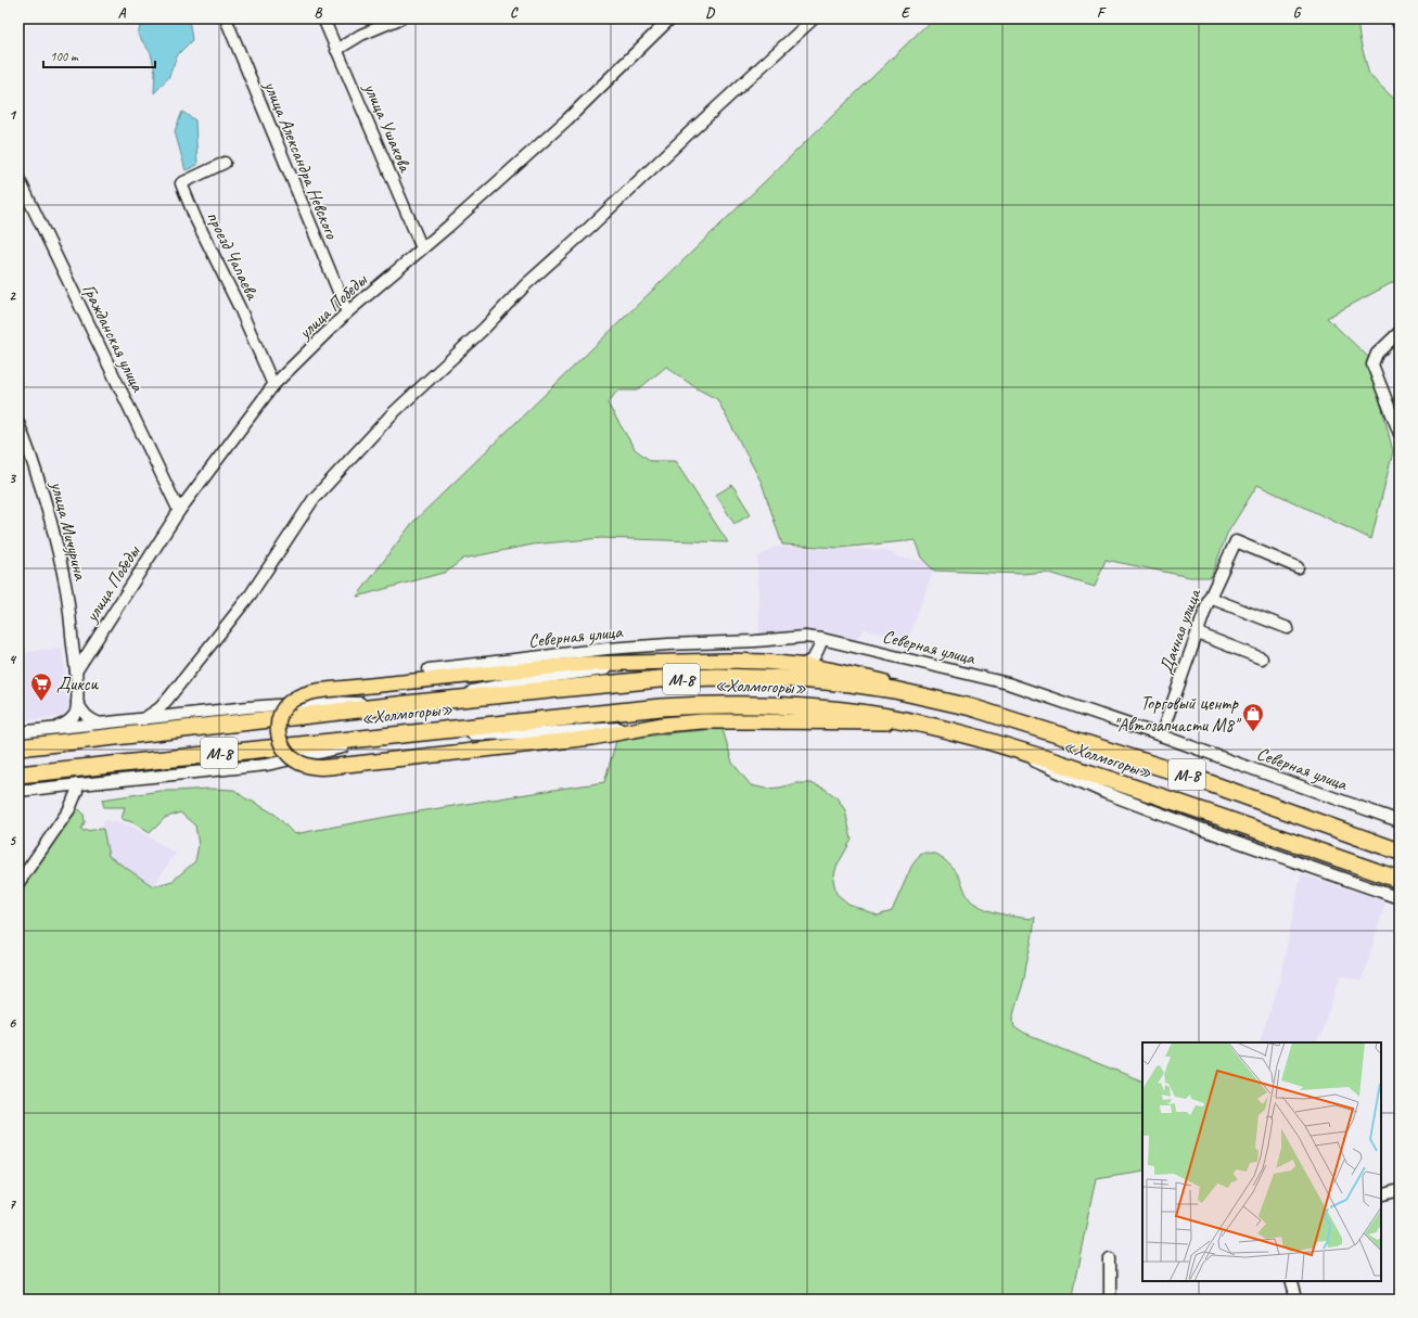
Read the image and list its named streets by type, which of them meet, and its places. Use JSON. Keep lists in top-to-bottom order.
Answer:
{
  "streets": {
    "highway": ["М-8", "«Холмогоры»"],
    "street": [
      "улица Ушакова",
      "улица Александра Невского",
      "проезд Чапаева",
      "улица Победы",
      "Гражданская улица",
      "улица Мичурина",
      "Дачная улица",
      "Северная улица"
    ]
  },
  "crossings": [
    ["улица Ушакова", "улица Победы"],
    ["улица Александра Невского", "улица Победы"],
    ["проезд Чапаева", "улица Победы"],
    ["улица Победы", "Гражданская улица"],
    ["улица Победы", "улица Мичурина"],
    ["Дачная улица", "Северная улица"]
  ],
  "places": {
    "supermarket": ["Дикси"],
    "shop": ["Торговый центр \"Автозапчасти М8\""]
  },
  "scale_bar": "100 m",
  "grid": {
    "columns": [
      "A",
      "B",
      "C",
      "D",
      "E",
      "F",
      "G"
    ],
    "rows": [
      "1",
      "2",
      "3",
      "4",
      "5",
      "6",
      "7"
    ]
  }
}
